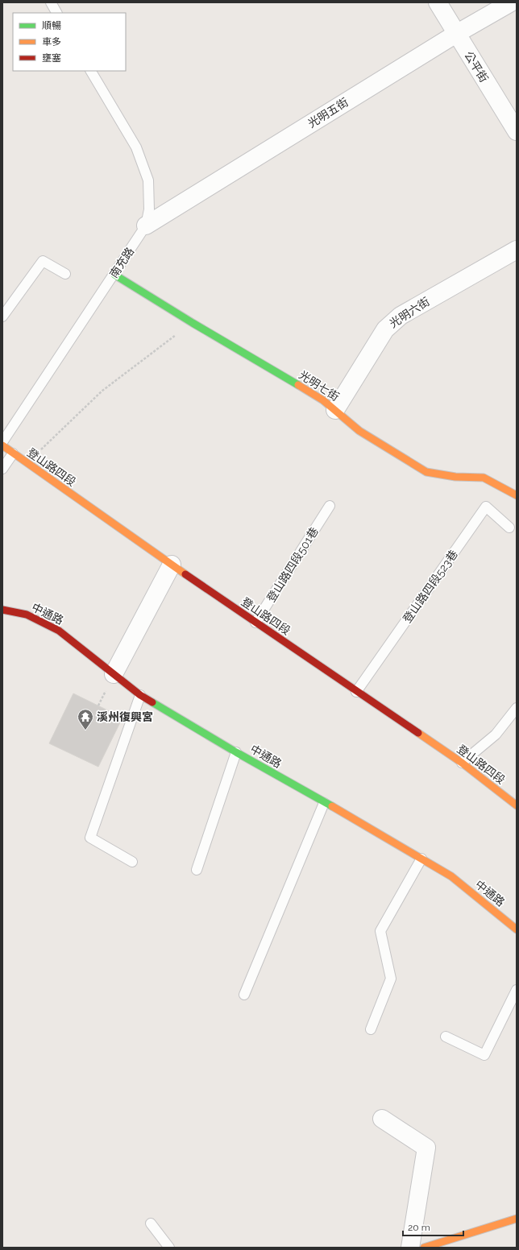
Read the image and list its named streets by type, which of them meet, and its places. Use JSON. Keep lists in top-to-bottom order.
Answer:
{
  "streets": {
    "street": [
      "公平街",
      "光明五街",
      "光明六街",
      "光明七街",
      "登山路四段",
      "中通路"
    ],
    "lane": ["南充路", "登山路四段501巷", "登山路四段523巷"]
  },
  "crossings": [
    ["公平街", "光明五街"],
    ["光明五街", "南充路"],
    ["南充路", "光明七街"],
    ["光明六街", "光明七街"],
    ["登山路四段", "登山路四段501巷"],
    ["登山路四段", "登山路四段523巷"]
  ],
  "places": {
    "temple": ["溪州復興宮"]
  },
  "legend": ["順暢", "車多", "壅塞"],
  "scale_bar": "20 m"
}
